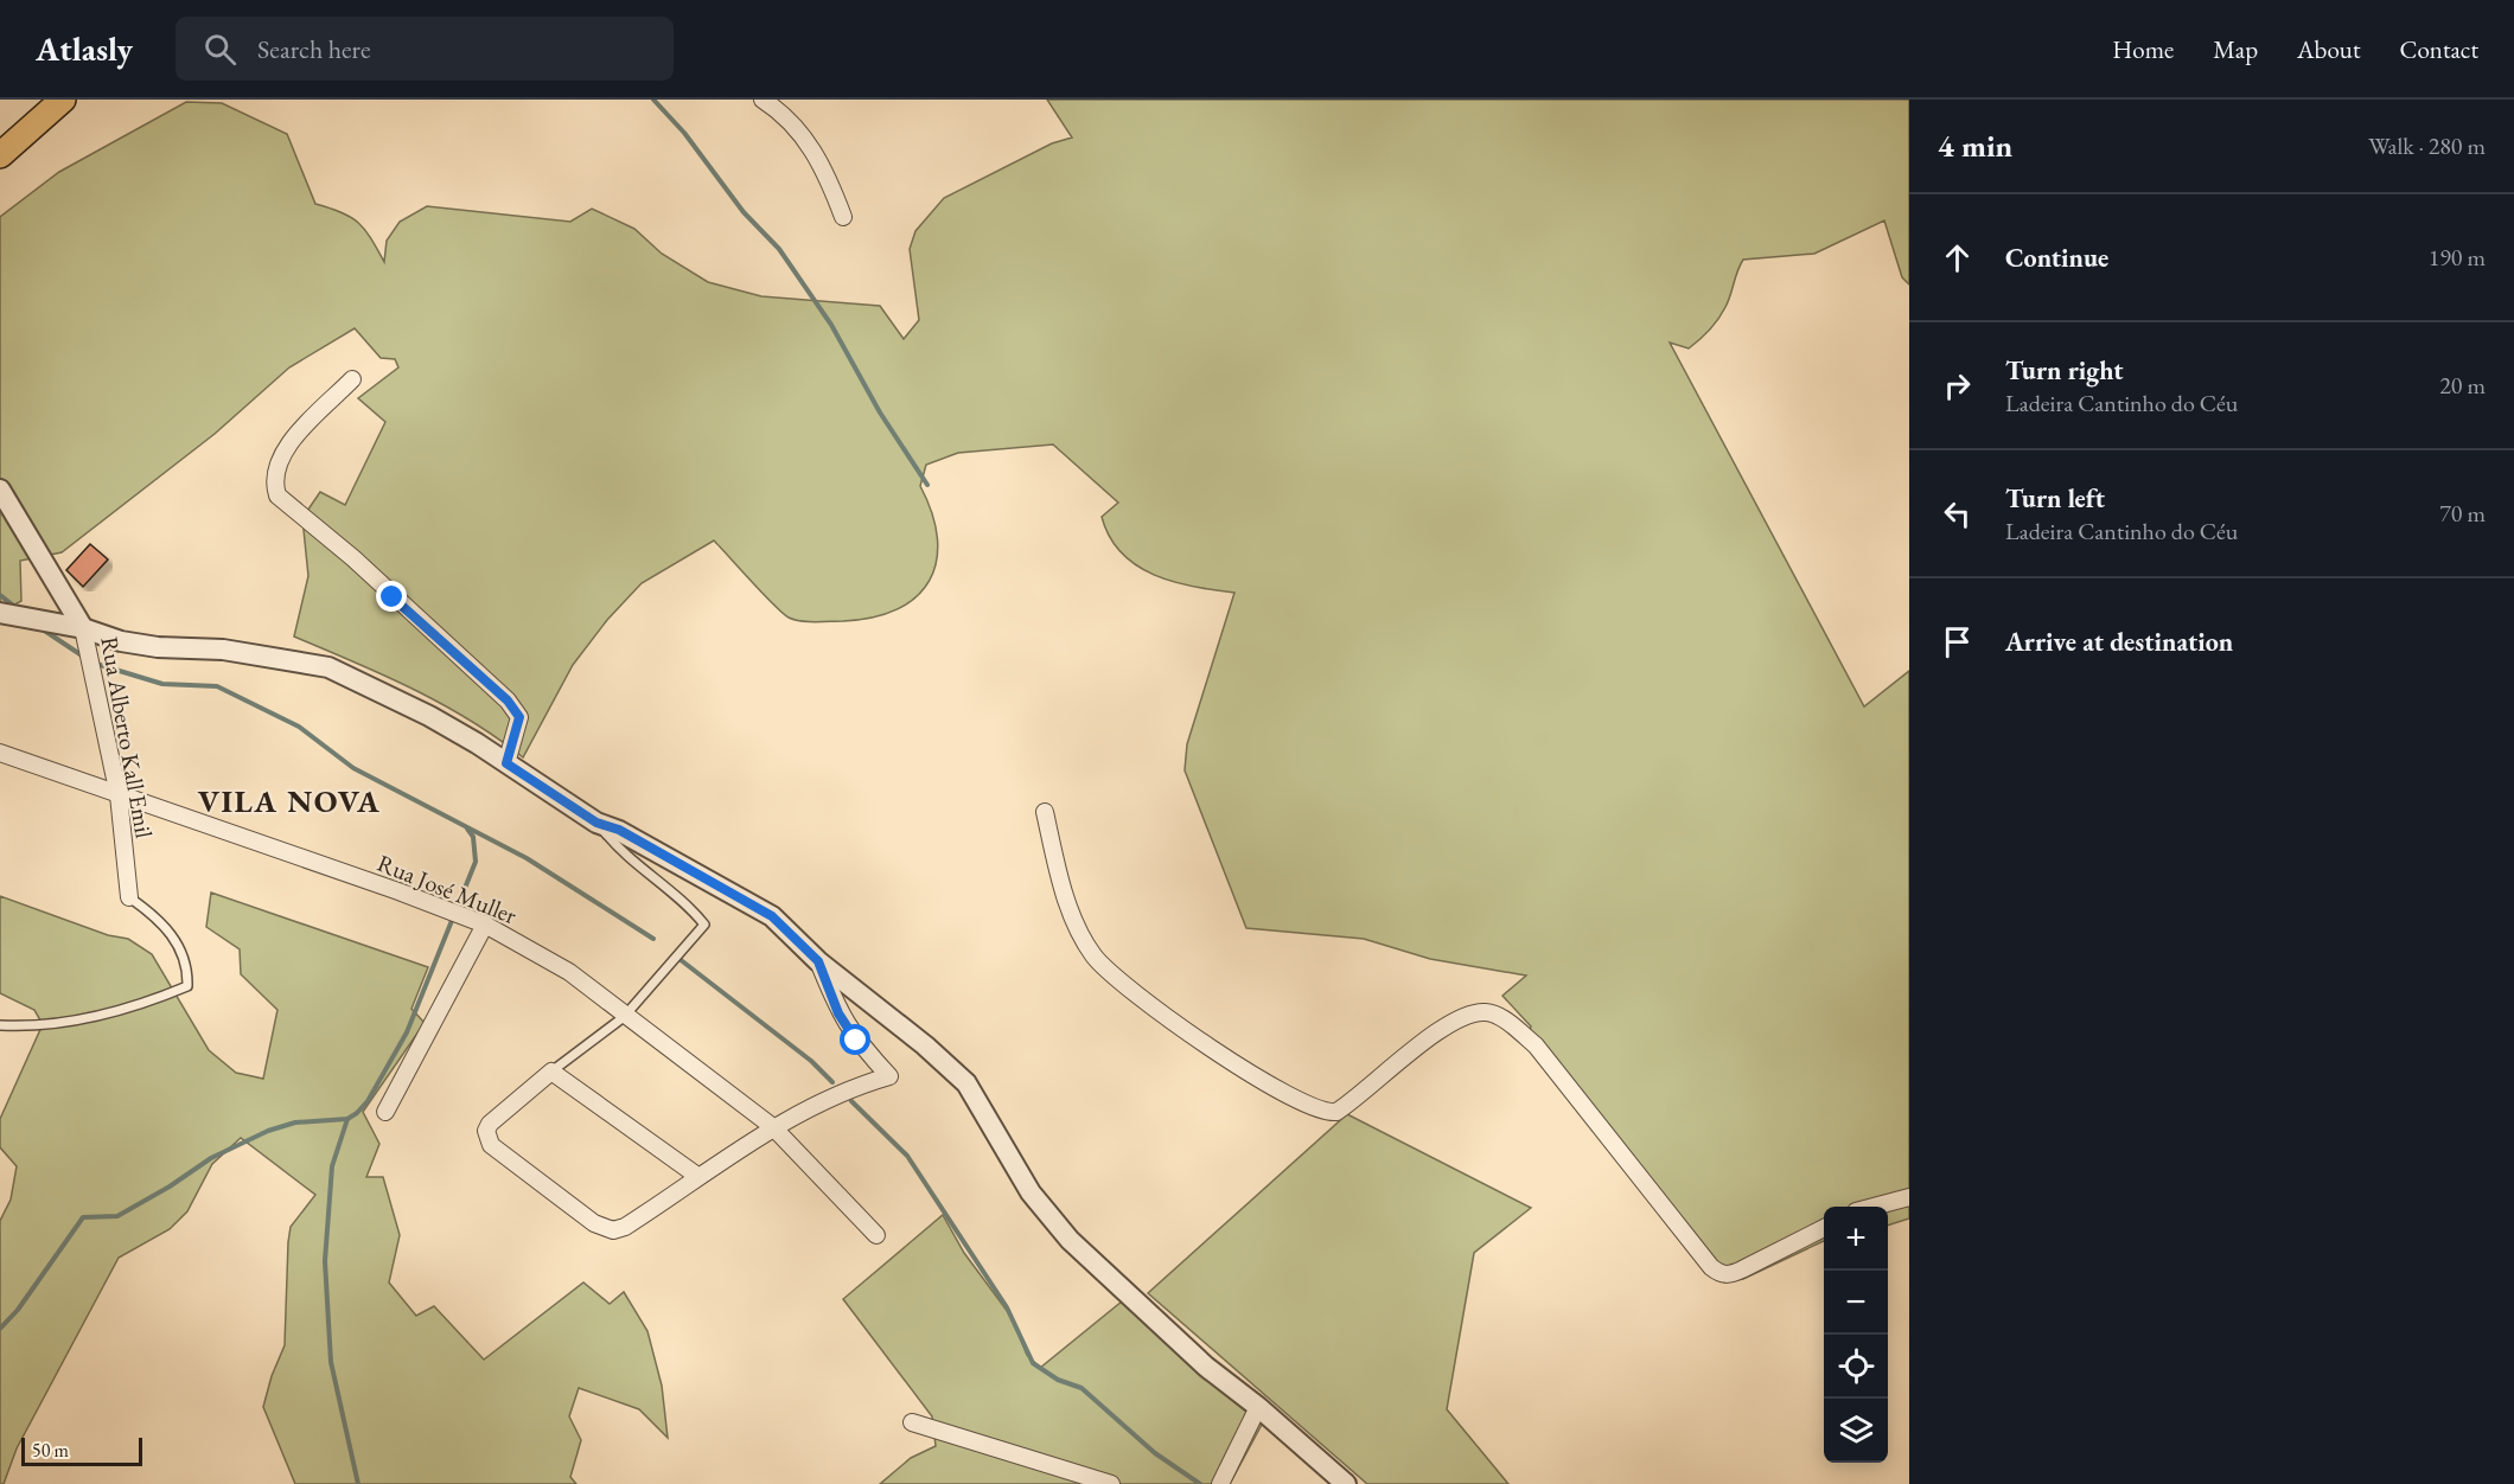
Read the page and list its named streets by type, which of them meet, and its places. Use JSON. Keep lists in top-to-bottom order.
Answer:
{
  "streets": {
    "street": ["Rua Alberto Kall Emil", "Rua José Muller"]
  },
  "crossings": [
    ["Rua Alberto Kall Emil", "Rua José Muller"]
  ],
  "districts": ["VILA NOVA"],
  "scale_bar": "50 m",
  "page": {
    "header": "Atlasly",
    "search": "Search here",
    "nav": [
      "Home",
      "Map",
      "About",
      "Contact"
    ],
    "heading": ["4 min", "Walk · 280 m"],
    "list": [
      ["Continue", "190 m"],
      ["Turn right", "Ladeira Cantinho do Céu", "20 m"],
      ["Turn left", "Ladeira Cantinho do Céu", "70 m"],
      "Arrive at destination"
    ],
    "map_buttons": ["+", "−"],
    "scale": "50 m"
  }
}
